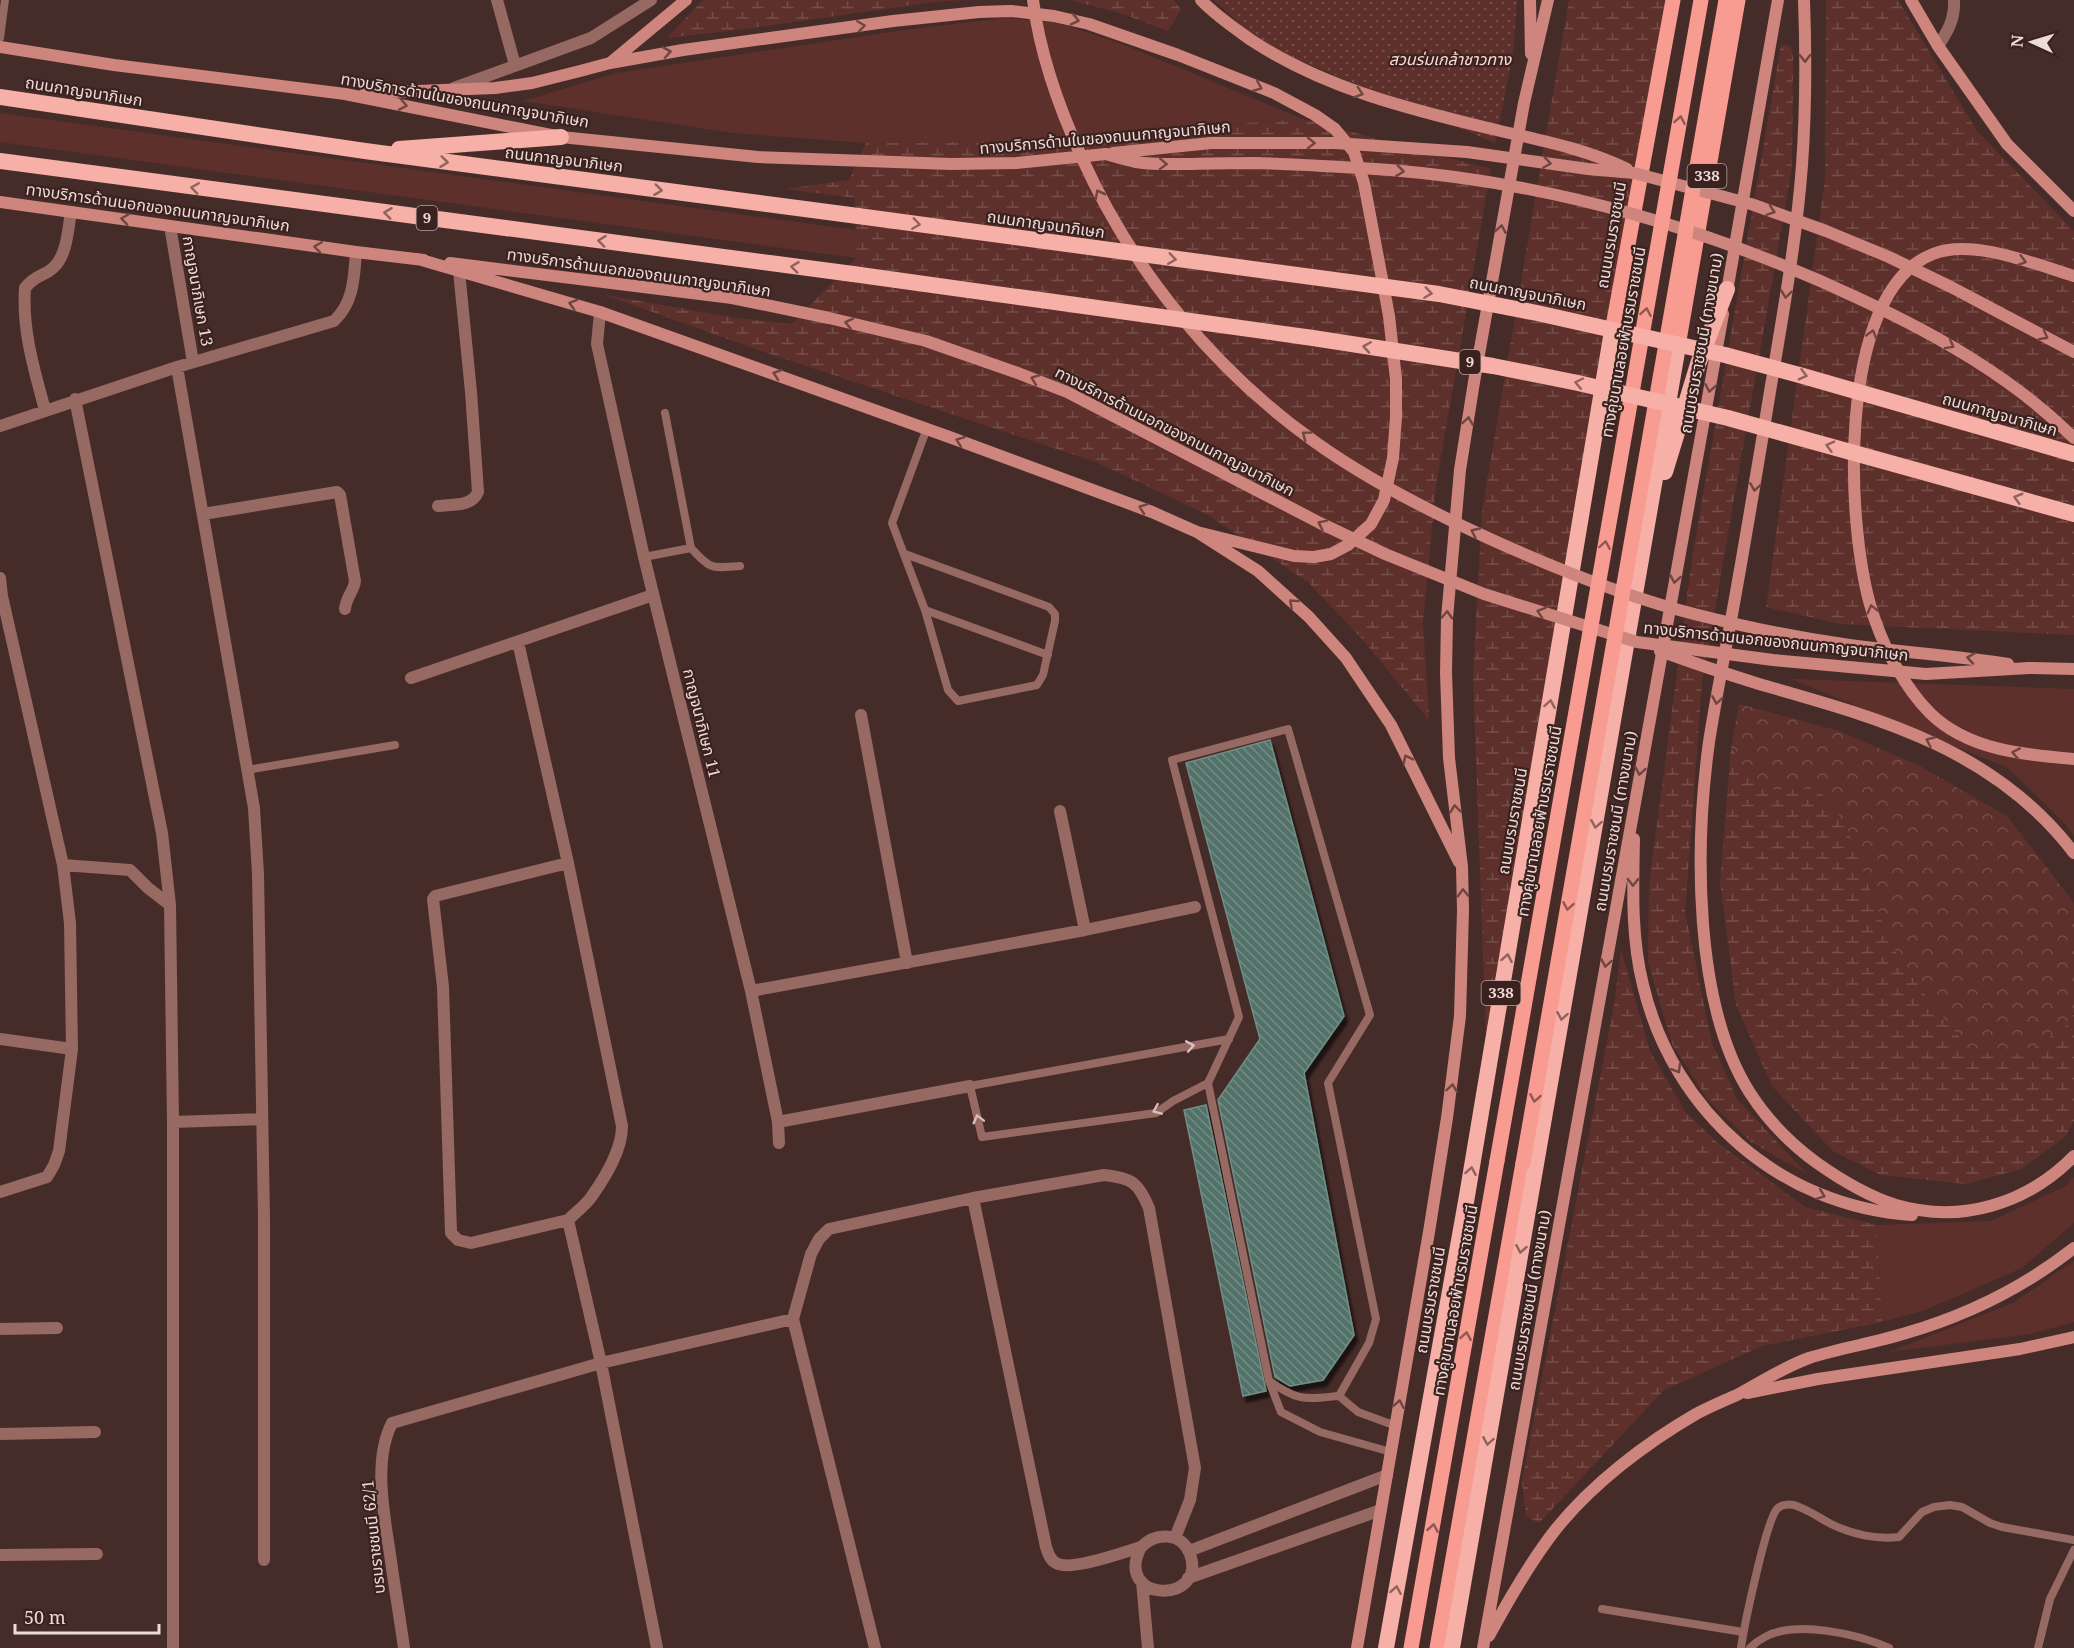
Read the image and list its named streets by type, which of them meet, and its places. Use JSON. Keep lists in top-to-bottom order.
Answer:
{
  "streets": {
    "highway": [
      "ถนนกาญจนาภิเษก",
      "338",
      "9",
      "ถนนบรมราชชนนี"
    ],
    "main road": [
      "ทางบริการด้านในของถนนกาญจนาภิเษก",
      "ทางบริการด้านนอกของถนนกาญจนาภิเษก",
      "ทางคู่ขนานลอยฟ้าบรมราชชนนี",
      "ถนนบรมราชชนนี (ทางขนาน)"
    ],
    "street": ["กาญจนาภิเษก 13", "กาญจนาภิเษก 11", "บรมราชชนนี 62/1"]
  },
  "crossings": [
    ["ทางบริการด้านนอกของถนนกาญจนาภิเษก", "กาญจนาภิเษก 13"]
  ],
  "parks": ["สวนร่มเกล้าชาวทาง"],
  "scale_bar": "50 m",
  "north": "left"
}
